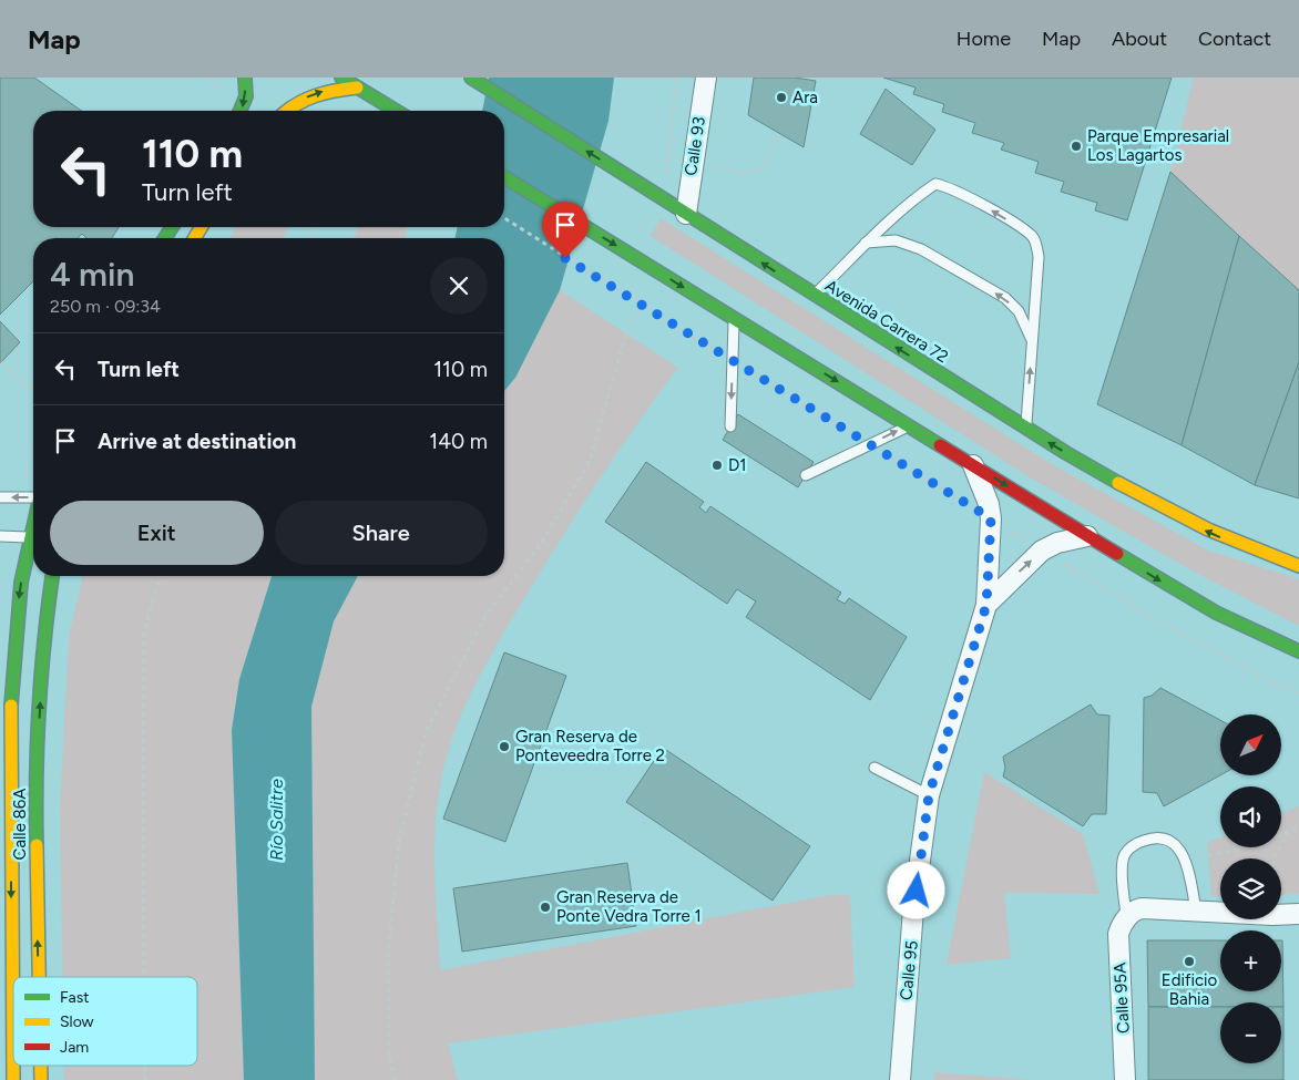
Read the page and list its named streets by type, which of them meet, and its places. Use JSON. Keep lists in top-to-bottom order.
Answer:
{
  "streets": {
    "main road": ["Avenida Carrera 72", "Calle 86A"],
    "street": ["Calle 93", "Calle 95", "Calle 95A"]
  },
  "crossings": [
    ["Calle 93", "Avenida Carrera 72"]
  ],
  "water": ["Río Salitre"],
  "places": [
    "Ara",
    "Parque Empresarial Los Lagartos",
    "D1",
    "Gran Reserva de Ponteveedra Torre 2",
    "Gran Reserva de Ponte Vedra Torre 1",
    "Edificio Bahia"
  ],
  "legend": ["Fast", "Slow", "Jam"],
  "north": "top right",
  "page": {
    "header": "Map",
    "nav": [
      "Home",
      "Map",
      "About",
      "Contact"
    ],
    "turn": ["110 m", "Turn left"],
    "heading": ["4 min", "250 m · 09:34"],
    "list": [
      {
        "name": "Turn left",
        "value": "110 m"
      },
      {
        "name": "Arrive at destination",
        "value": "140 m"
      }
    ],
    "buttons": ["Exit", "Share"],
    "map_buttons": ["+", "−"]
  }
}
